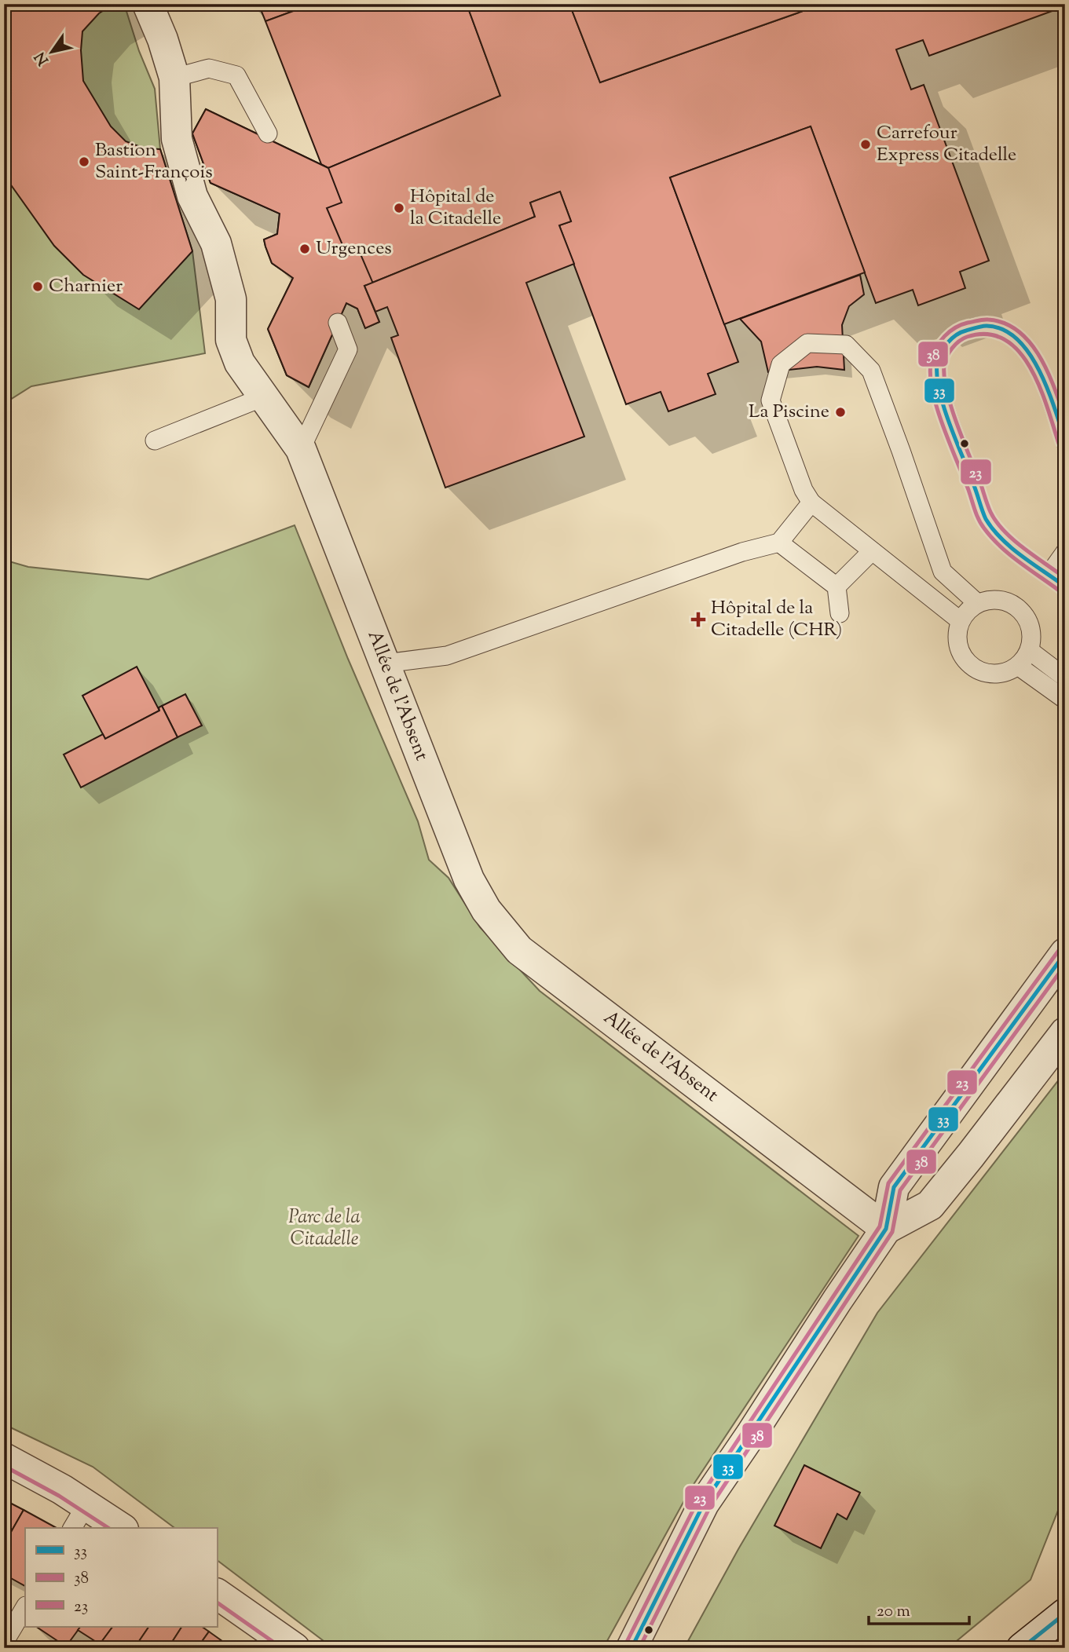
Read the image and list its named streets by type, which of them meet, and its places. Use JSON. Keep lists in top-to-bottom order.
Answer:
{
  "streets": {
    "street": ["Allée de l'Absent"]
  },
  "parks": ["Parc de la Citadelle"],
  "places": {
    "other": [
      "Carrefour Express Citadelle",
      "Bastion Saint-François",
      "Hôpital de la Citadelle",
      "Urgences",
      "Charnier",
      "La Piscine"
    ],
    "health": ["Hôpital de la Citadelle (CHR)"]
  },
  "lines": ["transit line 38", "transit line 33", "transit line 23"],
  "legend": ["33", "38", "23"],
  "scale_bar": "20 m",
  "north": "bottom left"
}
